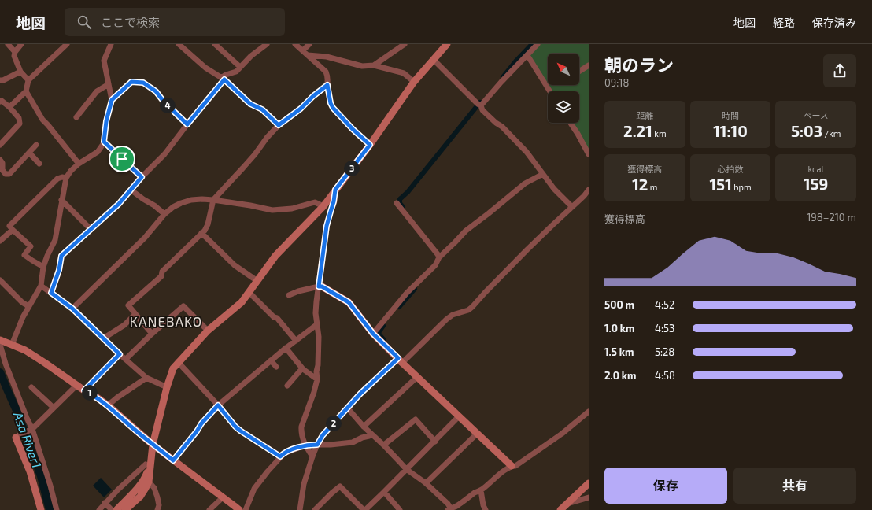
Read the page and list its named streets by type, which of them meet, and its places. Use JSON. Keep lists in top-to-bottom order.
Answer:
{
  "districts": ["KANEBAKO"],
  "water": ["Asa River1"],
  "north": "top left",
  "page": {
    "header": "地図",
    "search": "ここで検索",
    "nav": ["地図", "経路", "保存済み"],
    "heading": ["朝のラン", "09:18"],
    "pins": [
      "4",
      "3",
      "1",
      "2"
    ],
    "stats": [
      ["距離", "2.21 km"],
      ["時間", "11:10"],
      ["ペース", "5:03 /km"],
      ["獲得標高", "12 m"],
      ["心拍数", "151 bpm"],
      ["kcal", "159"]
    ],
    "chart": ["獲得標高", "198–210 m"],
    "list": [
      {
        "name": "500 m",
        "note": "4:52"
      },
      {
        "name": "1.0 km",
        "note": "4:53"
      },
      {
        "name": "1.5 km",
        "note": "5:28"
      },
      {
        "name": "2.0 km",
        "note": "4:58"
      }
    ],
    "buttons": ["保存", "共有"]
  }
}
